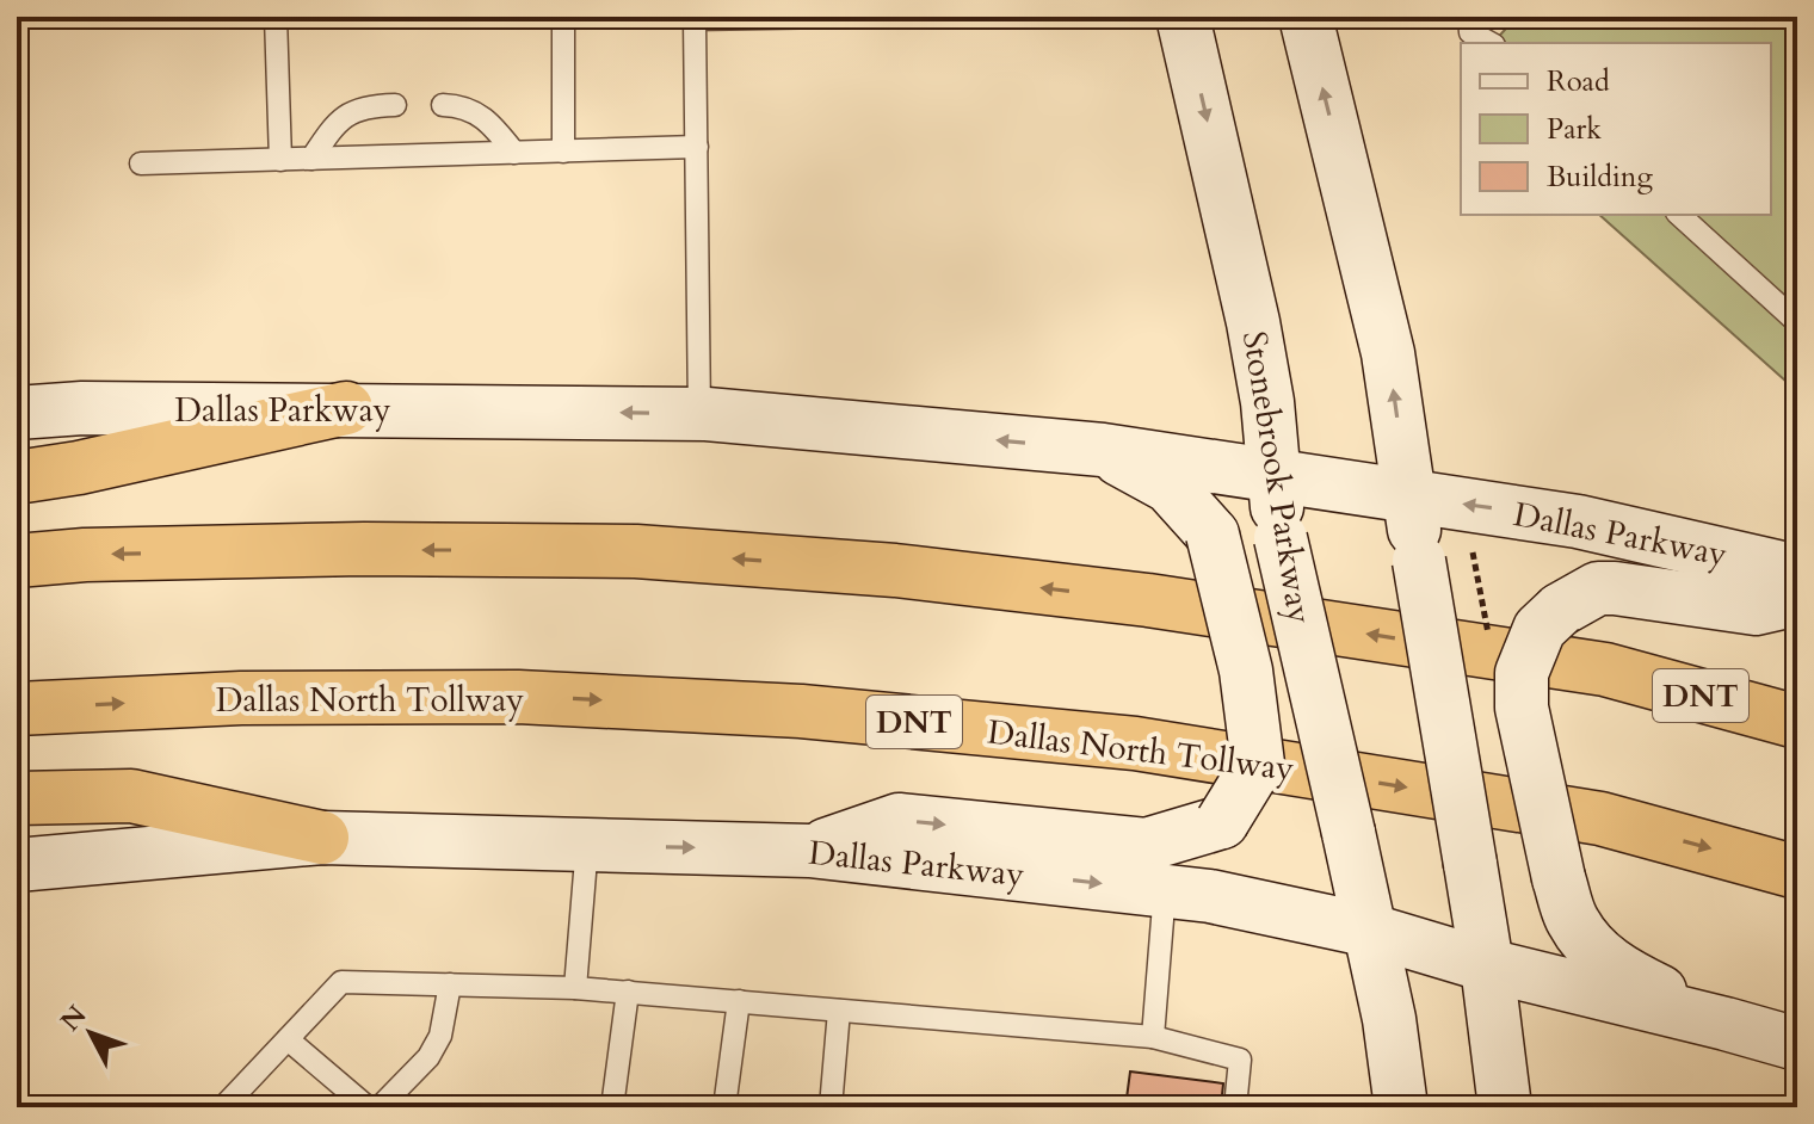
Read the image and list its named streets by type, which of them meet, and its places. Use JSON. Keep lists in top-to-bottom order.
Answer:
{
  "streets": {
    "highway": ["DNT", "Dallas North Tollway"],
    "main road": ["Dallas Parkway", "Stonebrook Parkway"]
  },
  "crossings": [
    ["Dallas Parkway", "Stonebrook Parkway"]
  ],
  "legend": ["Road", "Park", "Building"],
  "north": "top left"
}
